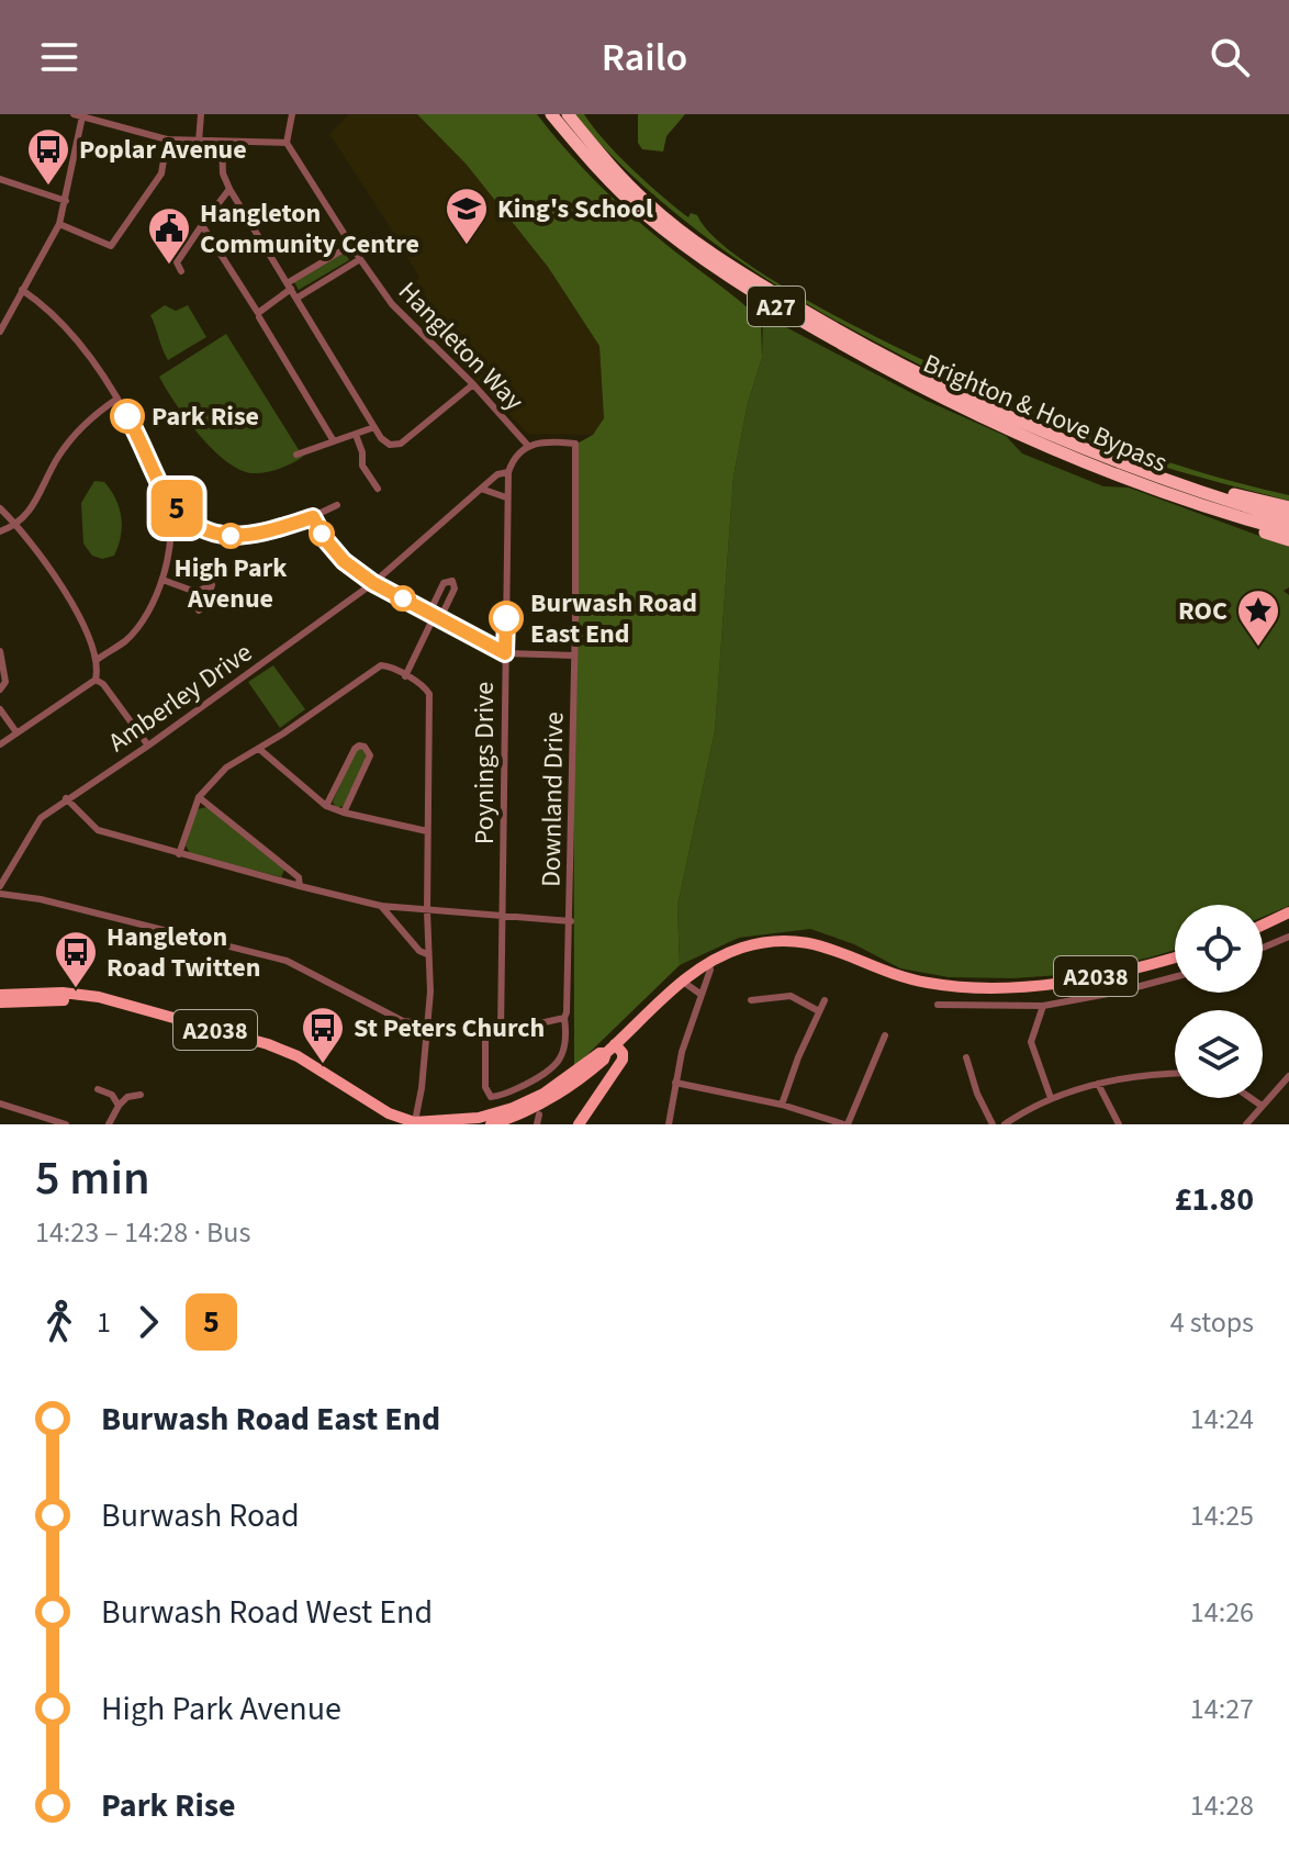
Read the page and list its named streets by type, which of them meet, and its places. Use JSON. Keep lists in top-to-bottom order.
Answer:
{
  "streets": {
    "highway": ["A27", "Brighton & Hove Bypass"],
    "main road": ["A2038"],
    "street": [
      "Hangleton Way",
      "Amberley Drive",
      "Poynings Drive",
      "Downland Drive"
    ]
  },
  "crossings": [
    ["A27", "Brighton & Hove Bypass"],
    ["Hangleton Way", "Downland Drive"],
    ["Amberley Drive", "Poynings Drive"]
  ],
  "places": {
    "bus stop": ["Poplar Avenue", "Hangleton Road Twitten", "St Peters Church"],
    "school or university": ["King's School"],
    "public building": ["Hangleton Community Centre"],
    "other": ["Park Rise", "High Park Avenue", "Burwash Road East End"],
    "place": ["ROC"]
  },
  "lines": ["bus line 5"],
  "page": {
    "header": "Railo",
    "on_map": "5",
    "heading": ["5 min", "14:23 – 14:28 · Bus", "£1.80"],
    "legs": ["1", "5", "4 stops"],
    "list": [
      {
        "name": "Burwash Road East End",
        "value": "14:24"
      },
      {
        "name": "Burwash Road",
        "value": "14:25"
      },
      {
        "name": "Burwash Road West End",
        "value": "14:26"
      },
      {
        "name": "High Park Avenue",
        "value": "14:27"
      },
      {
        "name": "Park Rise",
        "value": "14:28"
      }
    ]
  }
}
